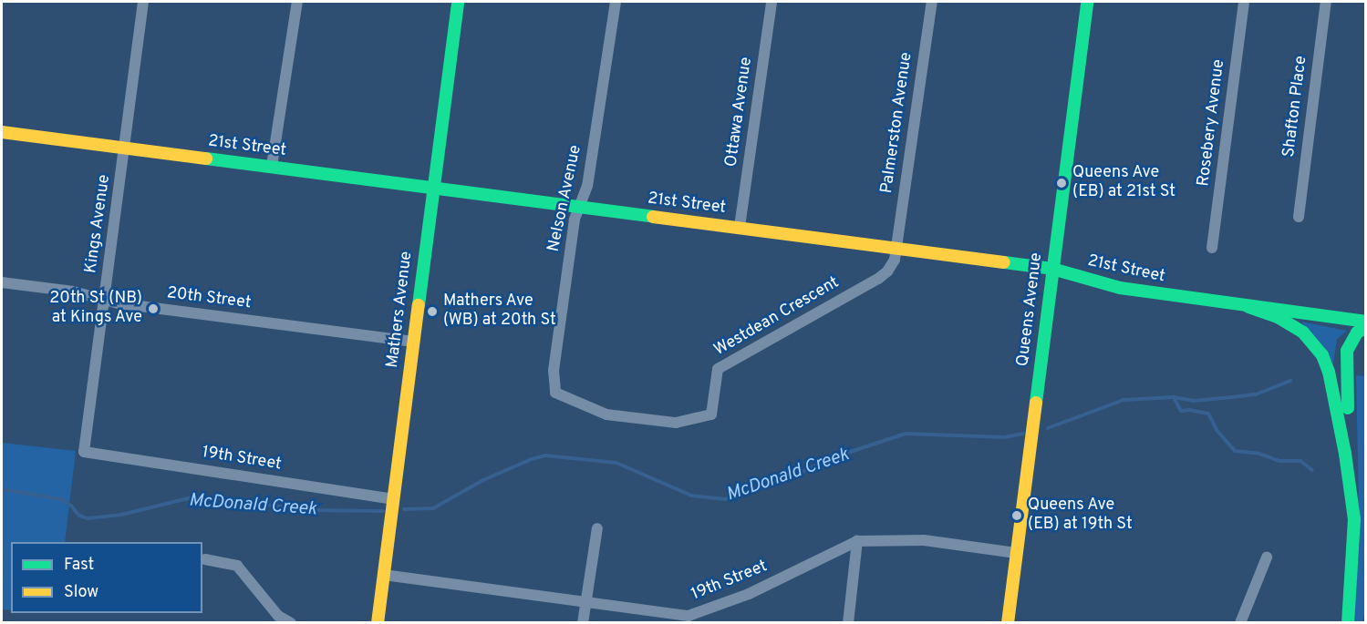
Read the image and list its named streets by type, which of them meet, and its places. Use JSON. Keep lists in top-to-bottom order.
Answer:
{
  "streets": {
    "main road": ["21st Street", "Mathers Avenue", "Queens Avenue"],
    "street": [
      "Shafton Place",
      "Ottawa Avenue",
      "Palmerston Avenue",
      "Rosebery Avenue",
      "Nelson Avenue",
      "Kings Avenue",
      "20th Street",
      "Westdean Crescent",
      "19th Street"
    ]
  },
  "crossings": [
    ["Ottawa Avenue", "21st Street"],
    ["Palmerston Avenue", "21st Street"],
    ["Palmerston Avenue", "Westdean Crescent"],
    ["21st Street", "Nelson Avenue"],
    ["21st Street", "Kings Avenue"],
    ["21st Street", "Mathers Avenue"],
    ["21st Street", "Queens Avenue"],
    ["21st Street", "Westdean Crescent"],
    ["Nelson Avenue", "Westdean Crescent"],
    ["Kings Avenue", "20th Street"],
    ["Kings Avenue", "19th Street"],
    ["20th Street", "Mathers Avenue"],
    ["Mathers Avenue", "19th Street"],
    ["Queens Avenue", "19th Street"]
  ],
  "water": ["McDonald Creek"],
  "places": [
    "Queens Ave (EB) at 21st St",
    "20th St (NB) at Kings Ave",
    "Mathers Ave (WB) at 20th St",
    "Queens Ave (EB) at 19th St"
  ],
  "legend": ["Fast", "Slow"]
}
